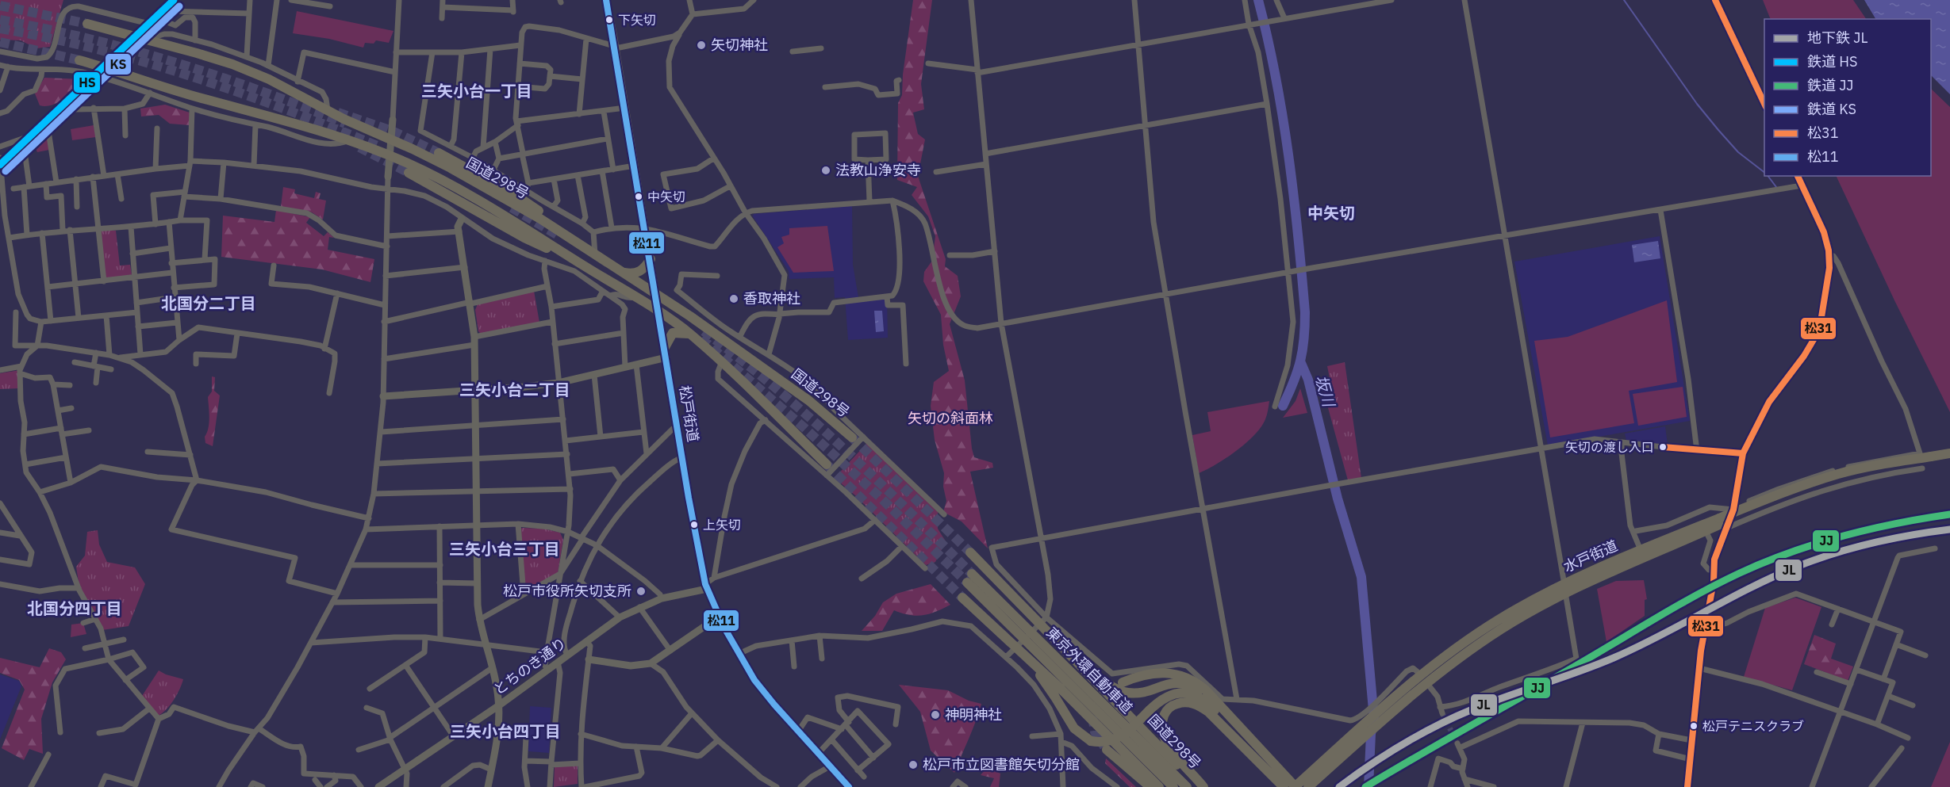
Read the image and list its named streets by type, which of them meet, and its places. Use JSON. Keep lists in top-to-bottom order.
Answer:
{
  "streets": {
    "highway": ["国道298号", "水戸街道", "東京外環自動車道"],
    "main road": ["松戸街道"],
    "street": ["とちのき通り"]
  },
  "crossings": [
    ["国道298号", "松戸街道"],
    ["松戸街道", "とちのき通り"]
  ],
  "districts": [
    "三矢小台一丁目",
    "中矢切",
    "北国分二丁目",
    "三矢小台二丁目",
    "三矢小台三丁目",
    "北国分四丁目",
    "三矢小台四丁目"
  ],
  "water": ["坂川"],
  "parks": ["矢切の斜面林"],
  "places": [
    "下矢切",
    "矢切神社",
    "法教山浄安寺",
    "中矢切",
    "香取神社",
    "矢切の渡し入口",
    "上矢切",
    "松戸市役所矢切支所",
    "神明神社",
    "松戸テニスクラブ",
    "松戸市立図書館矢切分館"
  ],
  "lines": [
    "rail line HS",
    "transit line 松31",
    "transit line 松11",
    "rail line KS",
    "rail line JJ",
    "metro line JL"
  ],
  "legend": [
    "地下鉄 JL",
    "鉄道 HS",
    "鉄道 JJ",
    "鉄道 KS",
    "松31",
    "松11"
  ]
}
